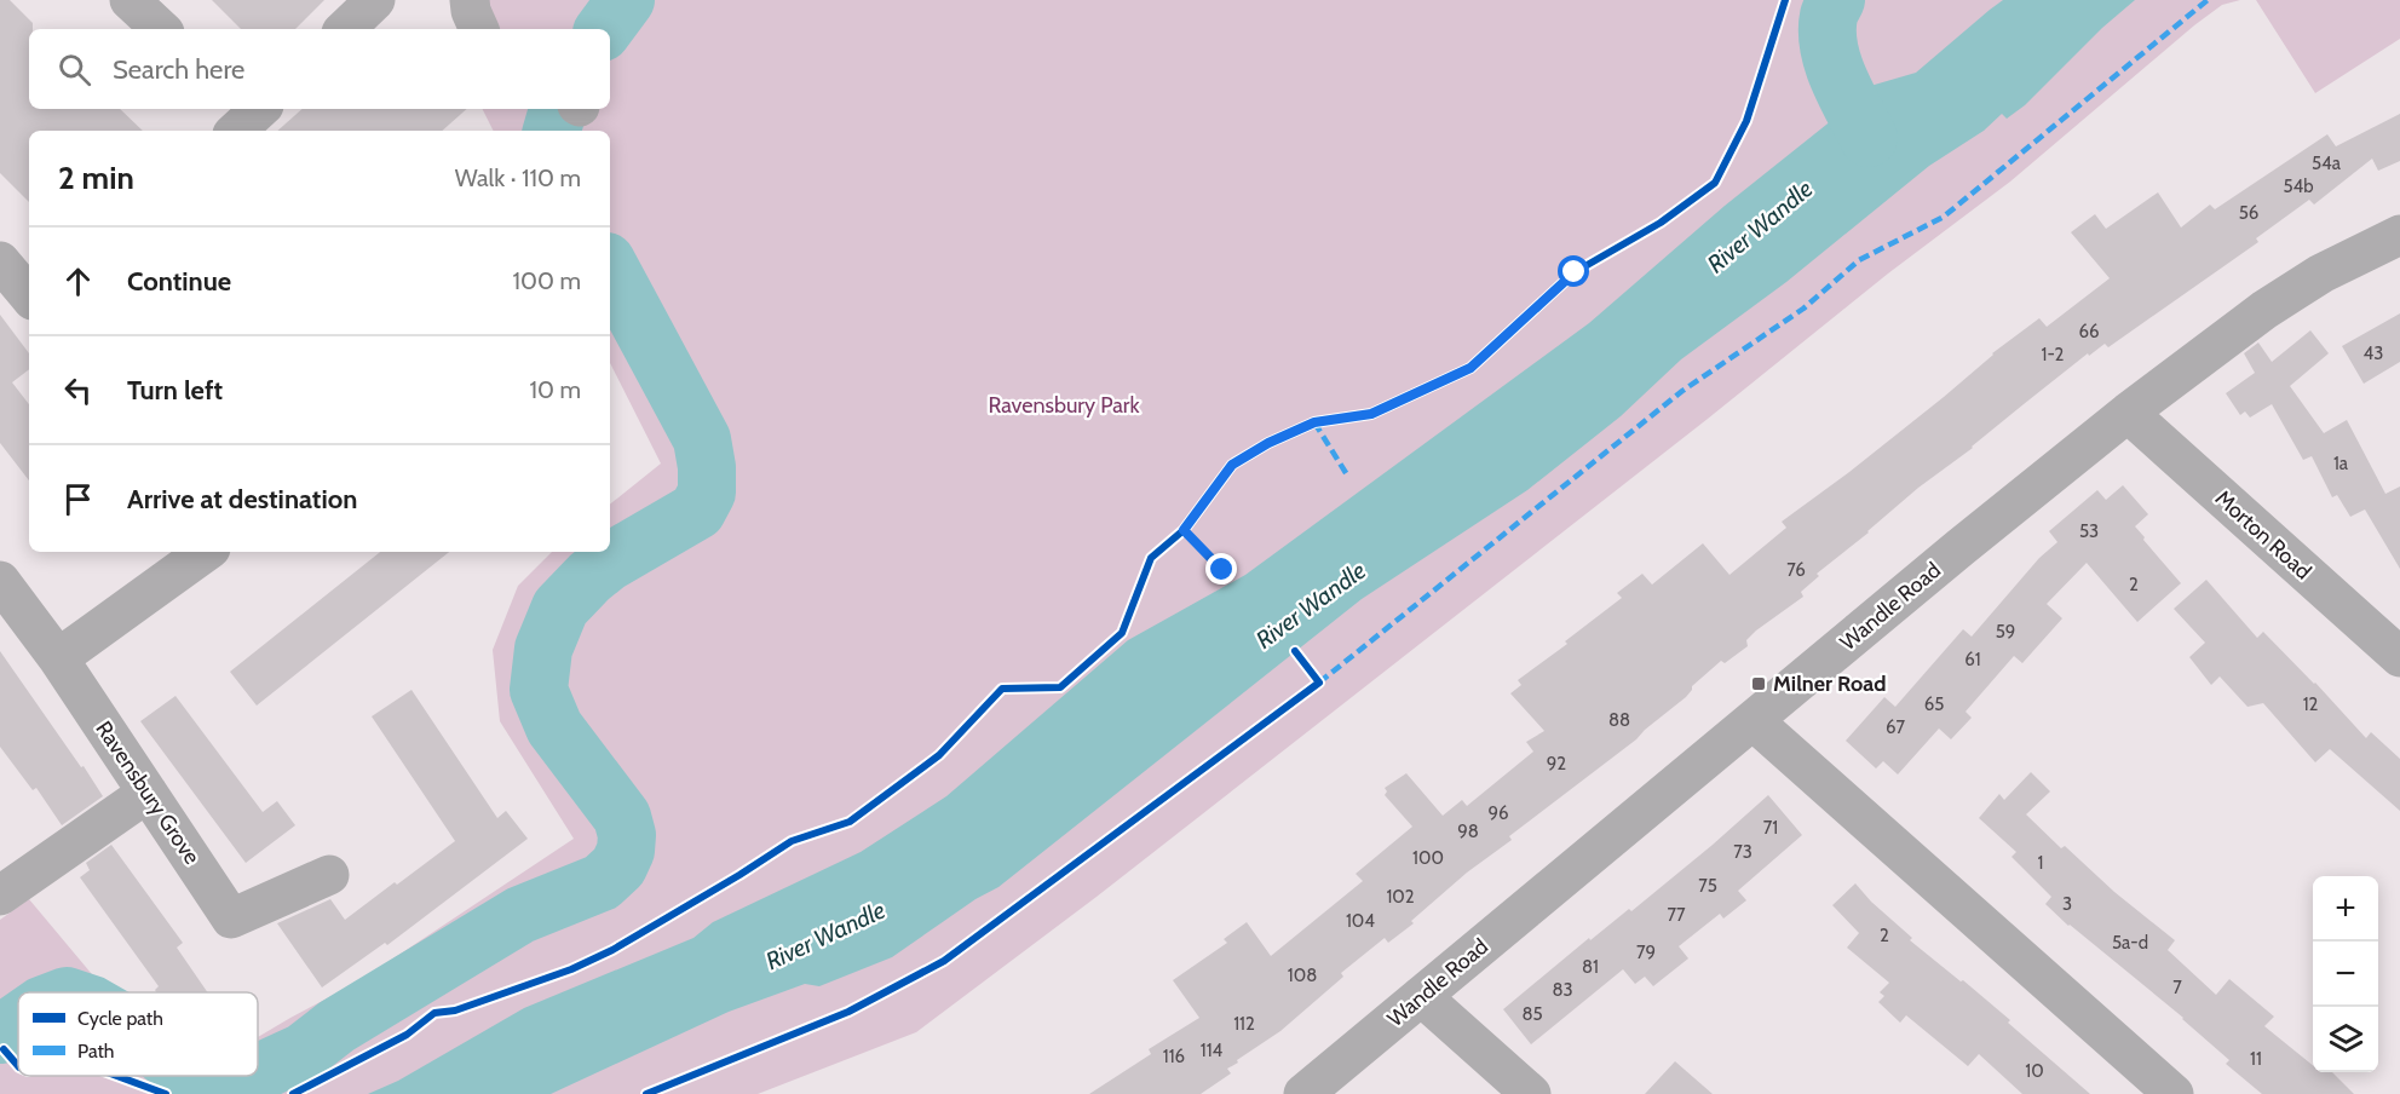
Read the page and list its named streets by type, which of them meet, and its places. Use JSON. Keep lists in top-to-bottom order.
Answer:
{
  "streets": {
    "street": ["Morton Road", "Wandle Road", "Ravensbury Grove"]
  },
  "crossings": [
    ["Morton Road", "Wandle Road"]
  ],
  "water": ["River Wandle"],
  "parks": ["Ravensbury Park"],
  "places": {
    "transit": ["Milner Road"]
  },
  "house_numbers": [
    "54a",
    "54b",
    "56",
    "66",
    "43",
    "1-2",
    "1a",
    "53",
    "76",
    "2",
    "59",
    "61",
    "65",
    "12",
    "88",
    "67",
    "92",
    "96",
    "71",
    "98",
    "73",
    "100",
    "1",
    "75",
    "102",
    "3",
    "77",
    "104",
    "2",
    "5a-d",
    "79",
    "81",
    "108",
    "7",
    "83",
    "85",
    "112",
    "114",
    "116",
    "11",
    "10"
  ],
  "legend": ["Cycle path", "Path"],
  "page": {
    "search": "Search here",
    "heading": ["2 min", "Walk · 110 m"],
    "list": [
      ["Continue", "100 m"],
      ["Turn left", "10 m"],
      "Arrive at destination"
    ],
    "map_buttons": ["+", "−"]
  }
}
